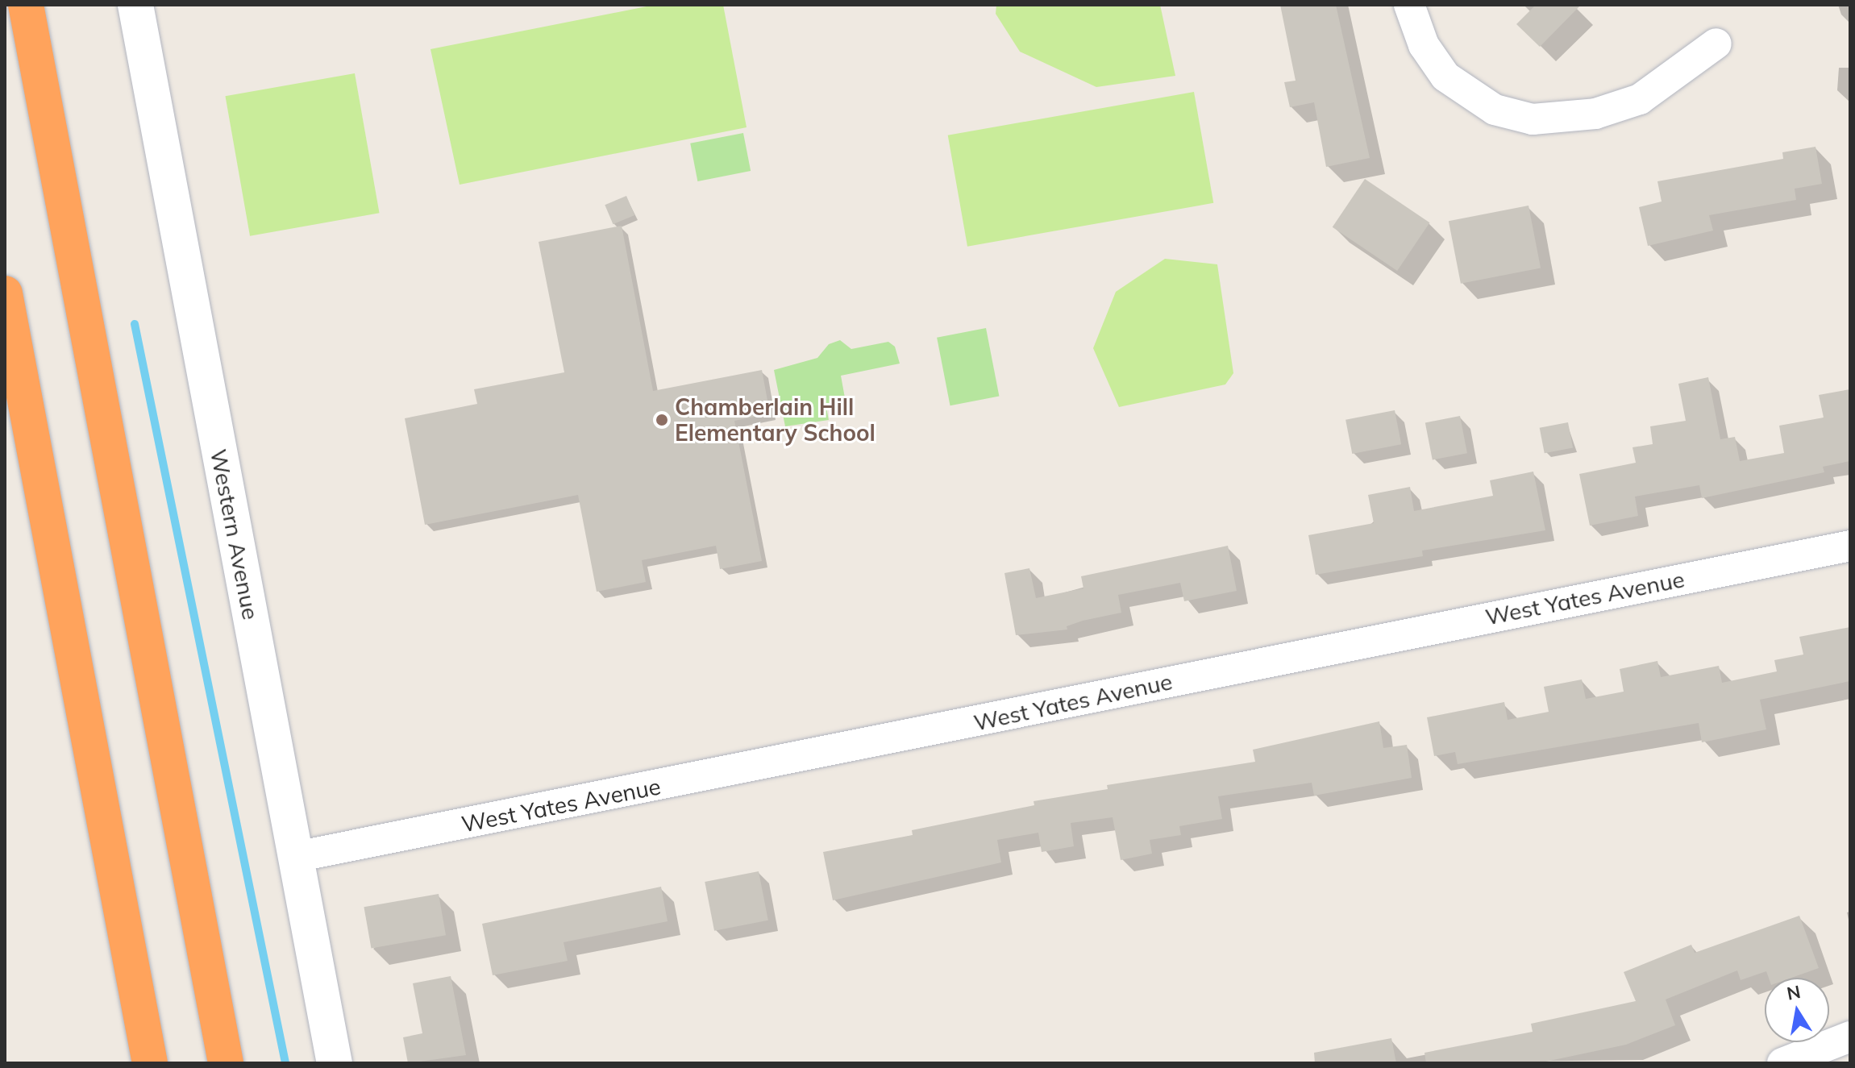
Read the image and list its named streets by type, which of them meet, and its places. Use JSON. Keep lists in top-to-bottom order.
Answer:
{
  "streets": {
    "street": ["Western Avenue", "West Yates Avenue"]
  },
  "crossings": [
    ["Western Avenue", "West Yates Avenue"]
  ],
  "places": ["Chamberlain Hill Elementary School"],
  "north": "top"
}
